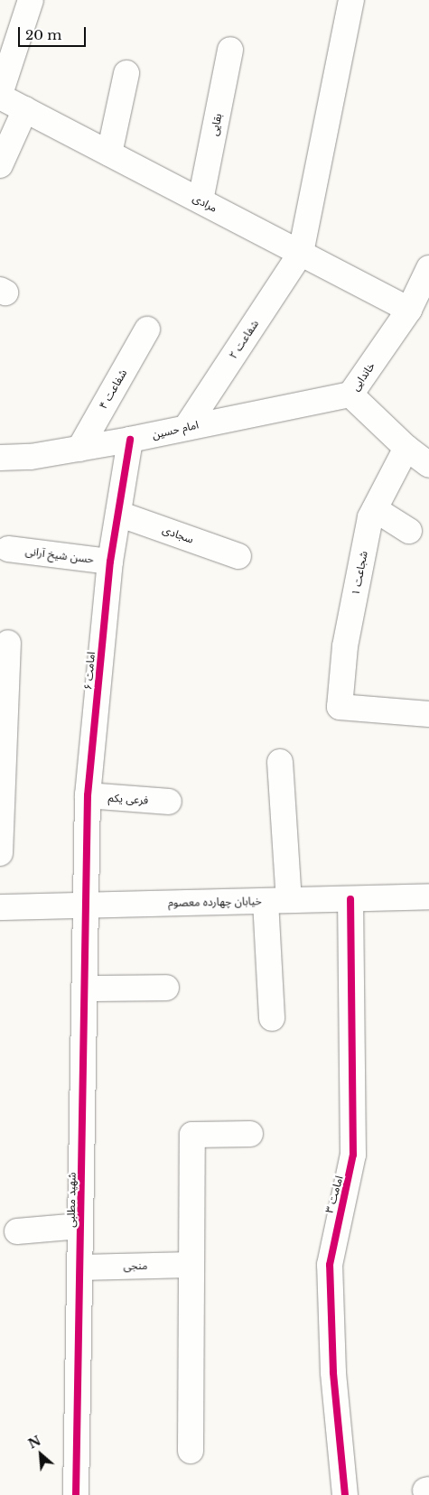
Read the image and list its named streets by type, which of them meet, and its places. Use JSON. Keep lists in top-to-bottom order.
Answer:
{
  "streets": {
    "street": [
      "بقایی",
      "مرادی",
      "شفاعت ۲",
      "خاندایی",
      "شفاعت ۴",
      "امام حسین",
      "سجادی",
      "حسن شیخ آرانی",
      "شجاعت ۱",
      "امامت ۶",
      "فرعی یکم",
      "خیابان چهارده معصوم",
      "امامت ۳",
      "شهید مطلبی",
      "منجی"
    ]
  },
  "crossings": [
    ["بقایی", "مرادی"],
    ["مرادی", "شفاعت ۲"],
    ["مرادی", "خاندایی"],
    ["شفاعت ۲", "امام حسین"],
    ["خاندایی", "امام حسین"],
    ["خاندایی", "شجاعت ۱"],
    ["شفاعت ۴", "امام حسین"],
    ["امام حسین", "امامت ۶"],
    ["سجادی", "امامت ۶"],
    ["حسن شیخ آرانی", "امامت ۶"],
    ["امامت ۶", "فرعی یکم"],
    ["امامت ۶", "خیابان چهارده معصوم"],
    ["امامت ۶", "شهید مطلبی"],
    ["خیابان چهارده معصوم", "امامت ۳"],
    ["خیابان چهارده معصوم", "شهید مطلبی"],
    ["شهید مطلبی", "منجی"]
  ],
  "scale_bar": "20 m",
  "north": "top left"
}
